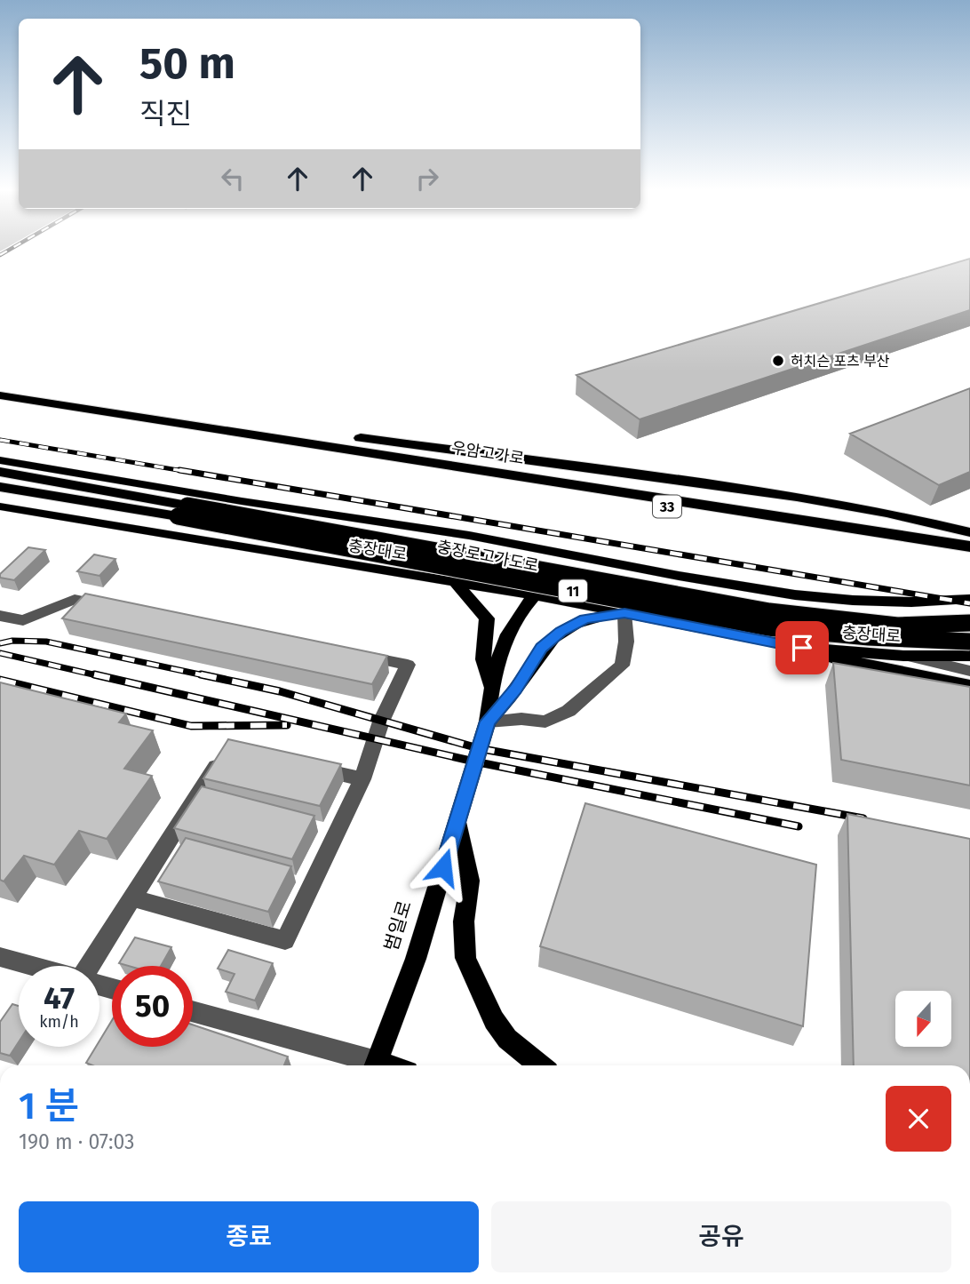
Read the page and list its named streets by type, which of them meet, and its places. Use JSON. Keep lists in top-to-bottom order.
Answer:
{
  "streets": {
    "highway": [
      "우암고가로",
      "33",
      "충장로고가도로",
      "11"
    ],
    "main road": ["충장대로", "범일로"]
  },
  "crossings": [
    ["우암고가로", "33"]
  ],
  "places": ["허치슨 포츠 부산"],
  "north": "bottom",
  "page": {
    "turn": ["50 m", "직진"],
    "speed": "47 km/h",
    "limit": "50",
    "heading": ["1 분", "190 m · 07:03"],
    "buttons": ["종료", "공유"]
  }
}
